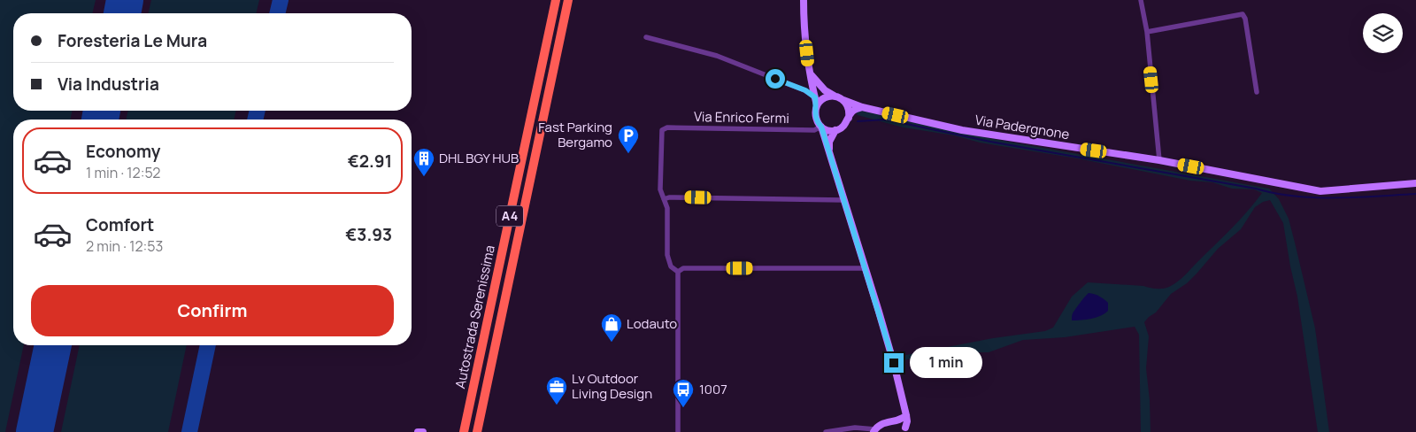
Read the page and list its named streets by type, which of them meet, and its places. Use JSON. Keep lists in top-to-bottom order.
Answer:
{
  "streets": {
    "highway": ["A4", "Autostrada Serenissima"],
    "street": ["Via Enrico Fermi", "Via Padergnone"]
  },
  "crossings": [
    ["Via Enrico Fermi", "Via Padergnone"]
  ],
  "places": {
    "parking": ["Fast Parking Bergamo"],
    "building": ["DHL BGY HUB"],
    "shop": ["Lodauto"],
    "office": ["Lv Outdoor Living Design"],
    "bus stop": ["1007"]
  },
  "page": {
    "banner": ["Foresteria Le Mura", "Via Industria"],
    "list": [
      {
        "name": "Economy",
        "note": "1 min · 12:52",
        "value": "€2.91"
      },
      {
        "name": "Comfort",
        "note": "2 min · 12:53",
        "value": "€3.93"
      }
    ],
    "buttons": "Confirm",
    "bubble": "1 min"
  }
}
